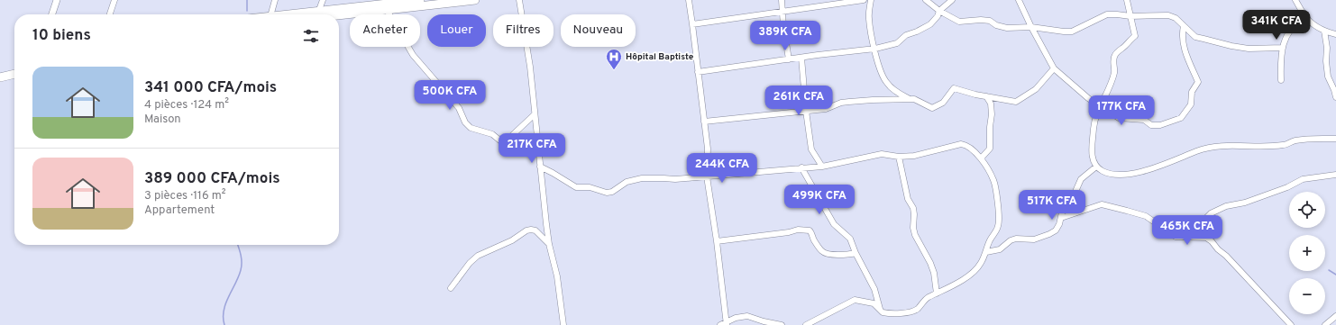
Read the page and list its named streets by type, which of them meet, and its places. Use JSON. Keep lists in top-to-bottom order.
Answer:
{
  "places": {
    "hospital": ["Hôpital Baptiste"]
  },
  "page": {
    "price": [
      "341K CFA",
      "389K CFA",
      "500K CFA",
      "261K CFA",
      "177K CFA",
      "217K CFA",
      "244K CFA",
      "499K CFA",
      "517K CFA",
      "465K CFA"
    ],
    "chip": [
      "Acheter",
      "Louer",
      "Filtres",
      "Nouveau"
    ],
    "heading": "10 biens",
    "list": [
      {
        "name": "341 000 CFA/mois",
        "note": "4 pièces · 124 m² · Maison"
      },
      {
        "name": "389 000 CFA/mois",
        "note": "3 pièces · 116 m² · Appartement"
      }
    ],
    "map_buttons": ["+", "−"]
  }
}
